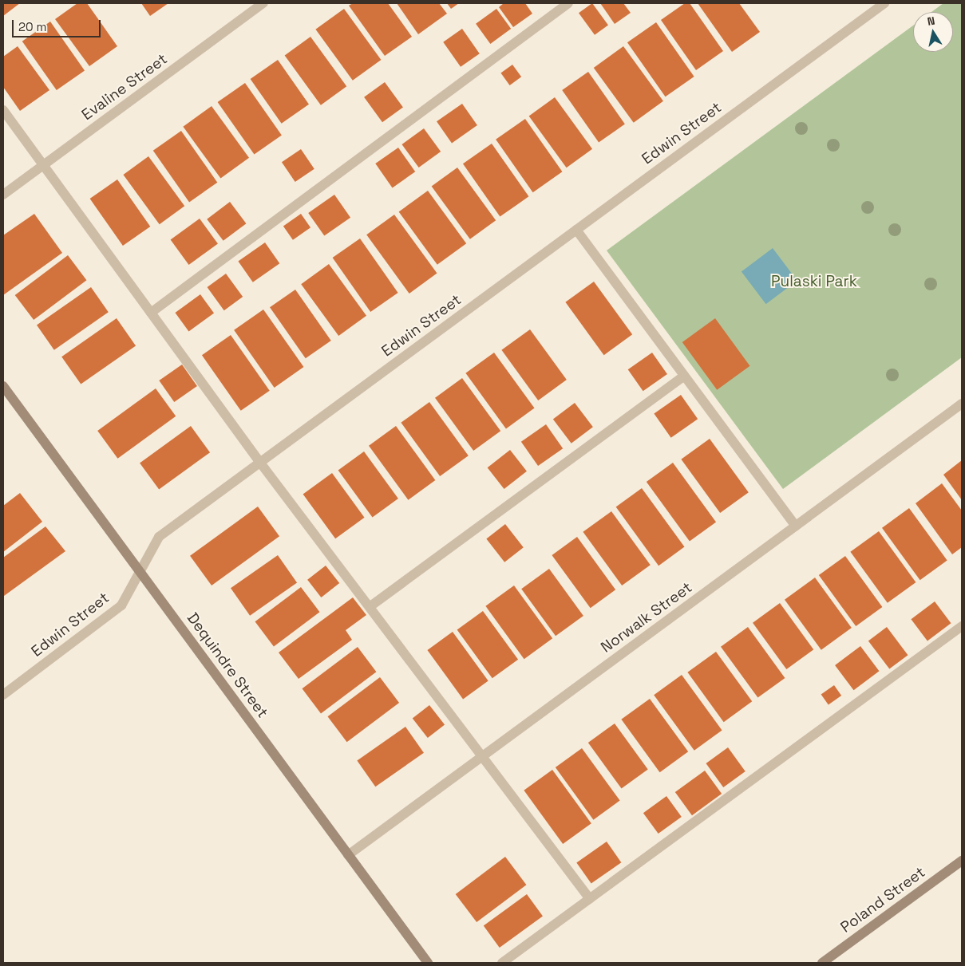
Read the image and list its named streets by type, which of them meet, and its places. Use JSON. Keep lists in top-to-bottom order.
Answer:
{
  "streets": {
    "street": [
      "Evaline Street",
      "Edwin Street",
      "Norwalk Street",
      "Dequindre Street",
      "Poland Street"
    ]
  },
  "crossings": [
    ["Edwin Street", "Dequindre Street"],
    ["Norwalk Street", "Dequindre Street"]
  ],
  "parks": ["Pulaski Park"],
  "scale_bar": "20 m",
  "north": "top"
}
